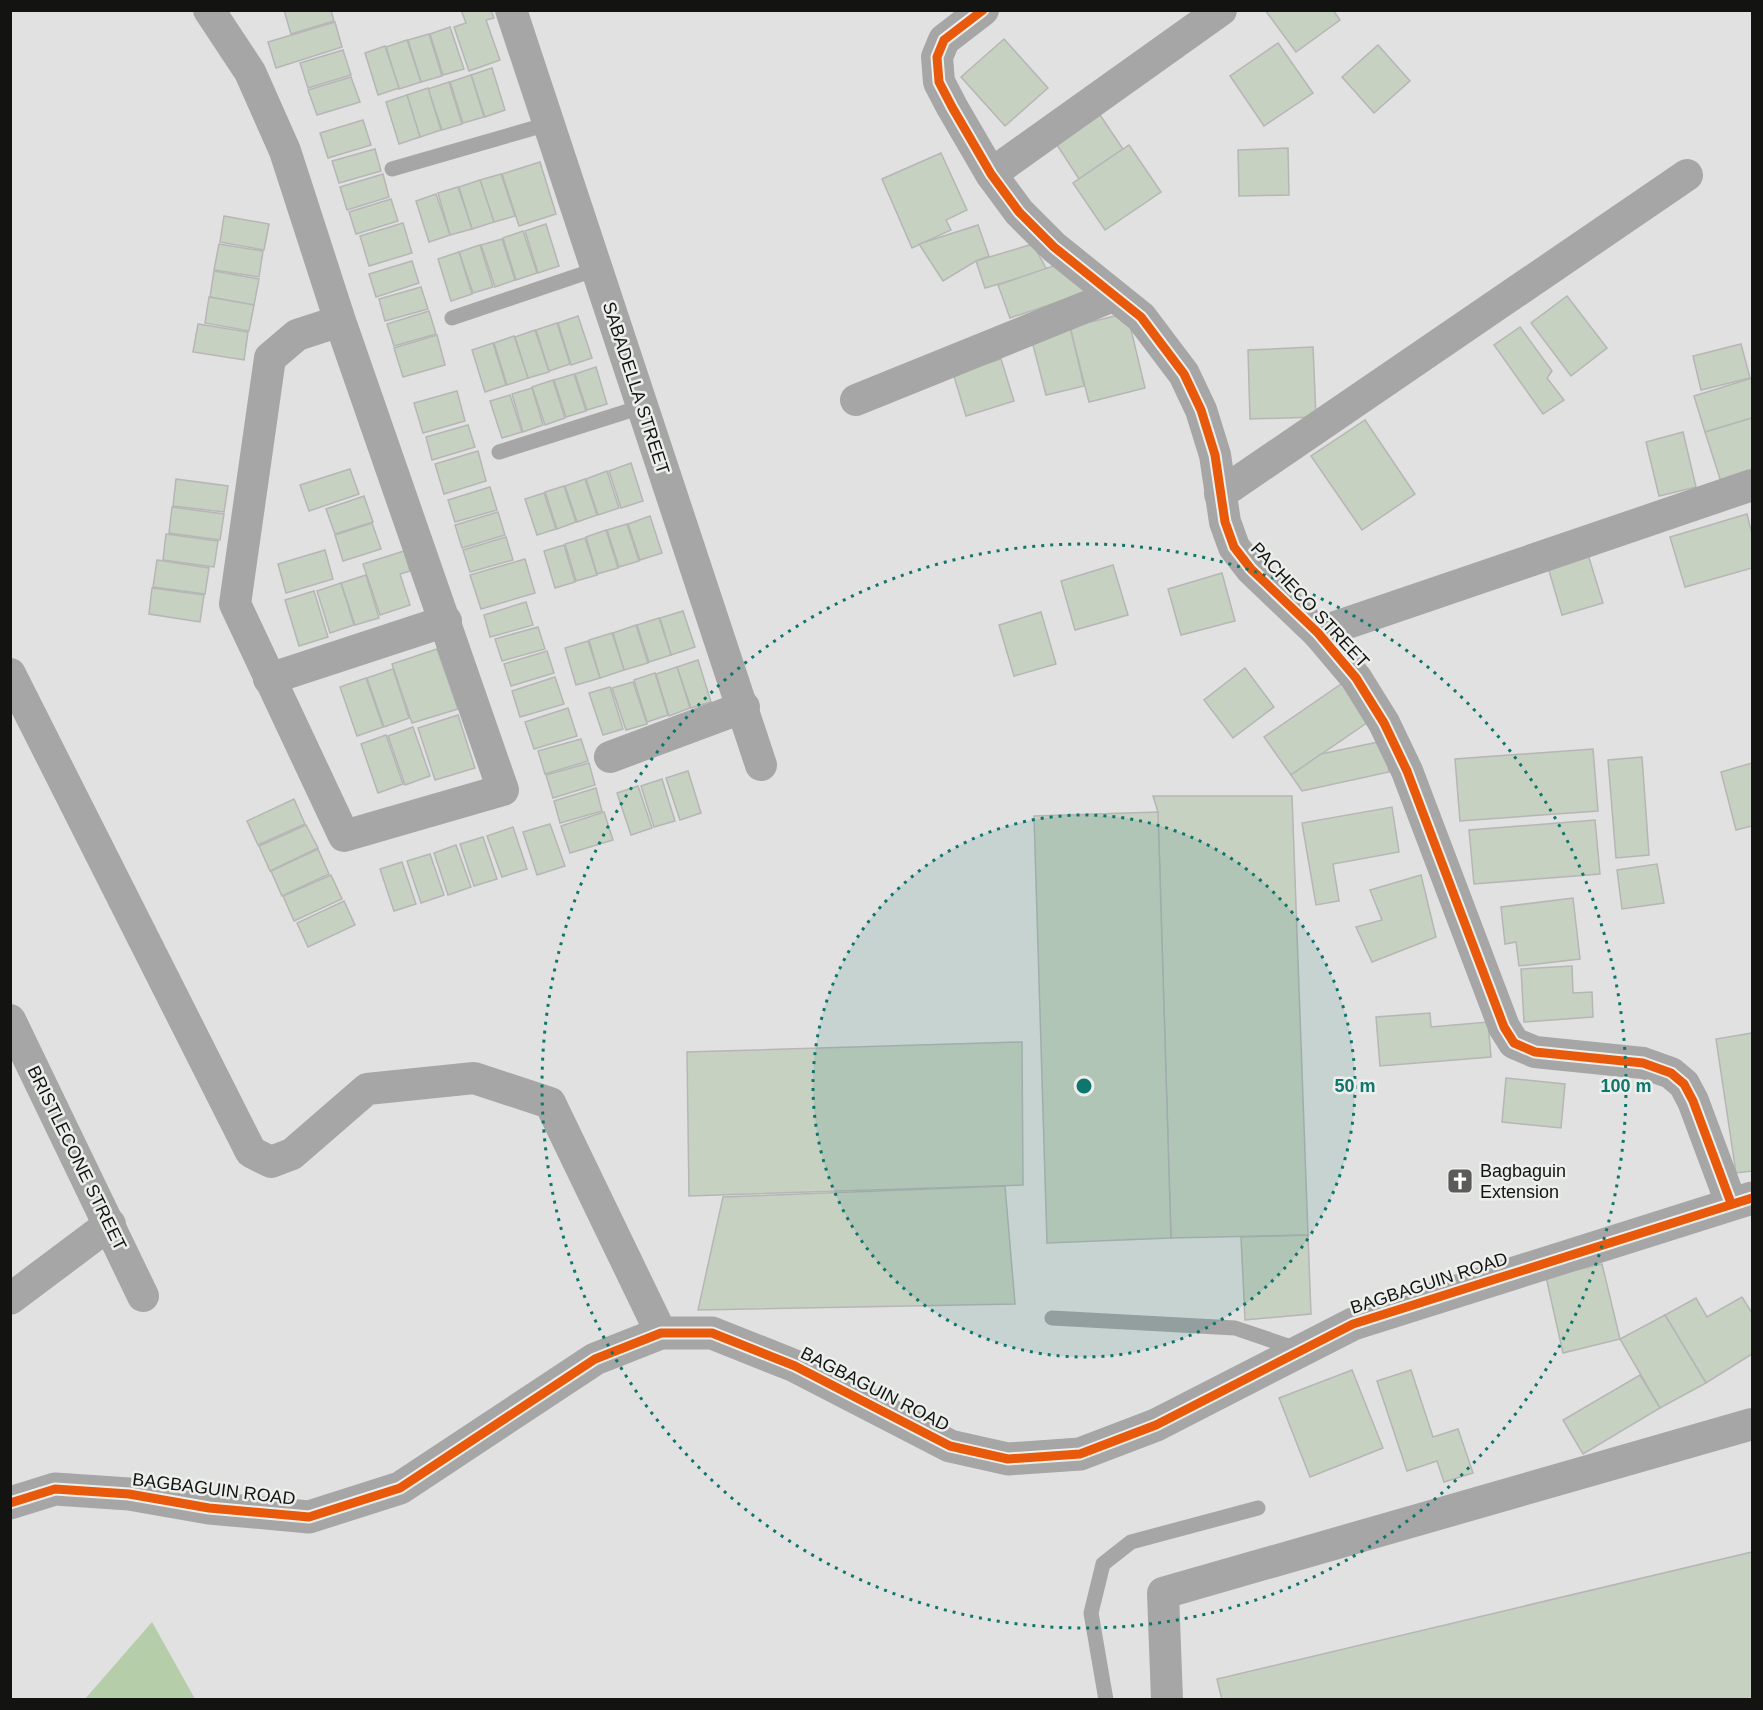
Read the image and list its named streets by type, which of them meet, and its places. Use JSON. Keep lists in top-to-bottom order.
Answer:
{
  "streets": {
    "street": [
      "SABADELLA STREET",
      "PACHECO STREET",
      "BRISTLECONE STREET",
      "BAGBAGUIN ROAD"
    ]
  },
  "crossings": [
    ["PACHECO STREET", "BAGBAGUIN ROAD"]
  ],
  "places": {
    "church": ["Bagbaguin Extension"]
  },
  "rings": ["50 m", "100 m"]
}
